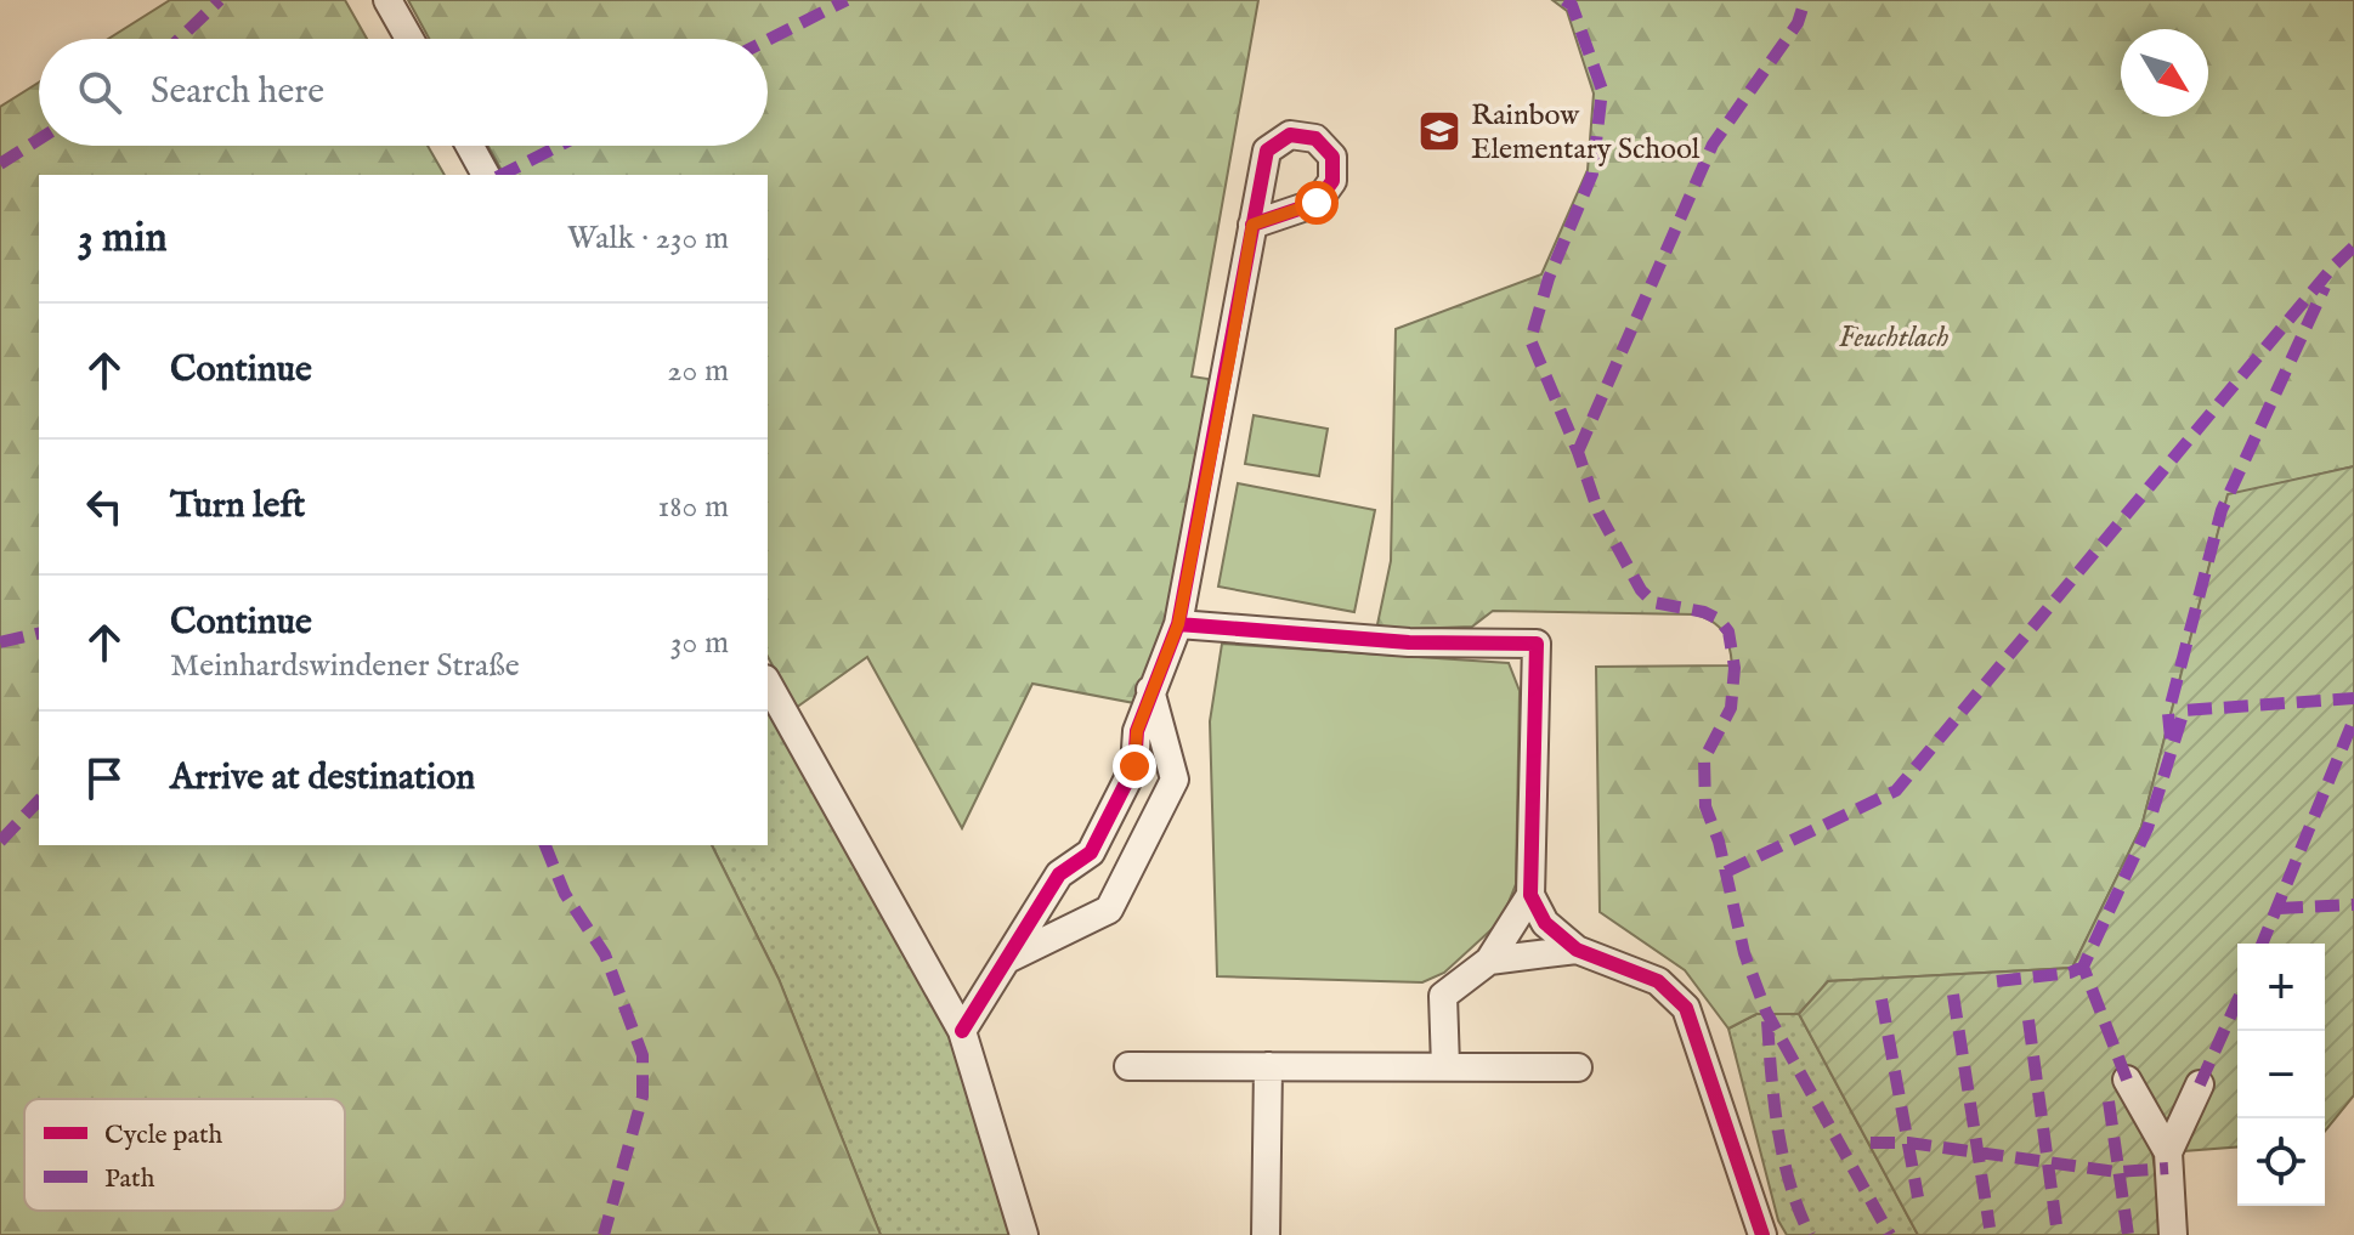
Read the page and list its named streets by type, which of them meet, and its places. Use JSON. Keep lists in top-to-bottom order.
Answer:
{
  "parks": ["Feuchtlach"],
  "places": {
    "school or university": ["Rainbow Elementary School"]
  },
  "legend": ["Cycle path", "Path"],
  "north": "bottom right",
  "page": {
    "search": "Search here",
    "heading": ["3 min", "Walk · 230 m"],
    "list": [
      ["Continue", "20 m"],
      ["Turn left", "180 m"],
      ["Continue", "Meinhardswindener Straße", "30 m"],
      "Arrive at destination"
    ],
    "map_buttons": ["+", "−"]
  }
}
